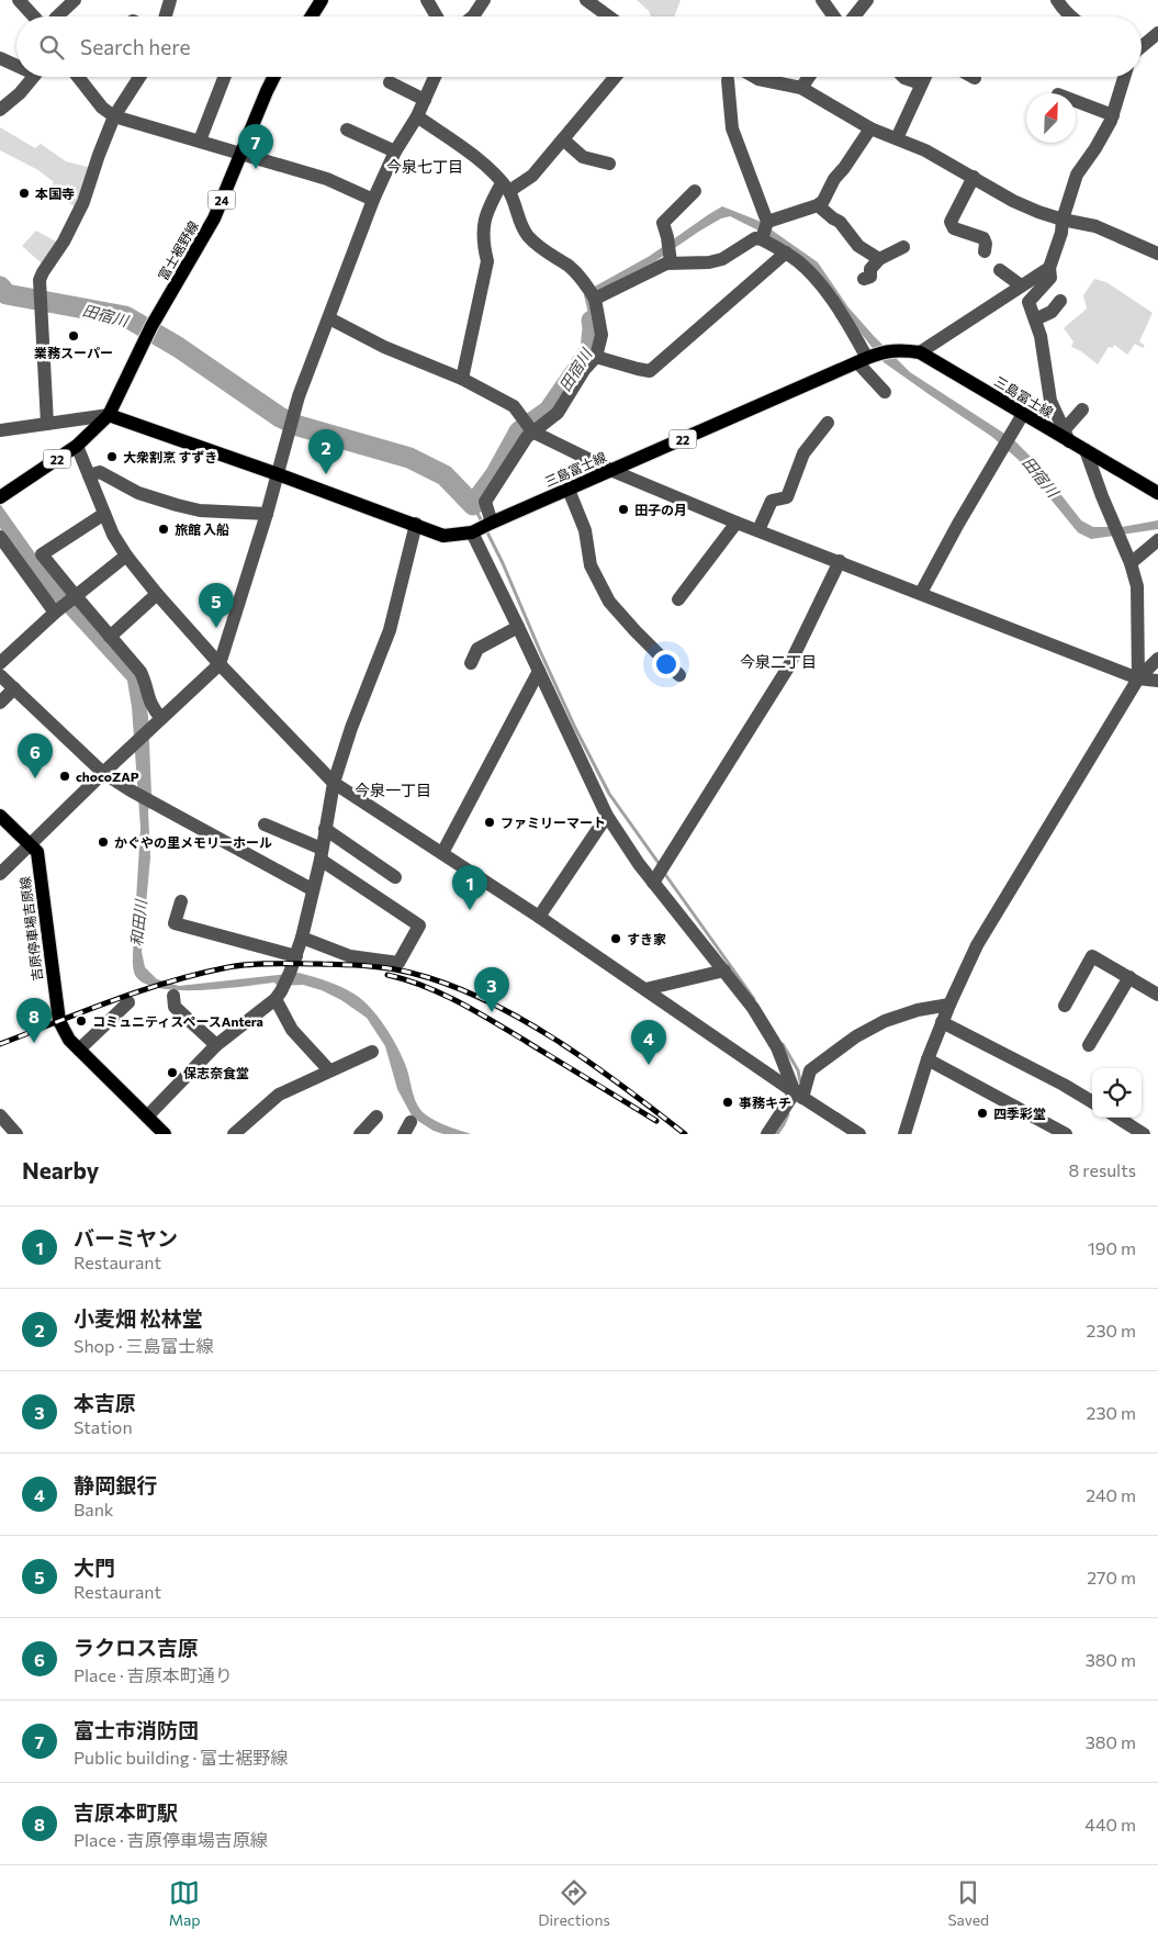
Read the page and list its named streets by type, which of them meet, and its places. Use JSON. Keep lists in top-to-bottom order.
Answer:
{
  "streets": {
    "main road": [
      "24",
      "富士裾野線",
      "三島富士線",
      "22",
      "吉原停車場吉原線"
    ]
  },
  "crossings": [
    ["富士裾野線", "三島富士線"],
    ["富士裾野線", "22"],
    ["三島富士線", "22"]
  ],
  "districts": ["今泉七丁目", "今泉二丁目", "今泉一丁目"],
  "water": ["田宿川", "和田川"],
  "places": [
    "本国寺",
    "業務スーパー",
    "大衆割烹 すずき",
    "田子の月",
    "旅館 入船",
    "chocoZAP",
    "ファミリーマート",
    "かぐやの里メモリーホール",
    "すき家",
    "コミュニティスペースAntera",
    "保志奈食堂",
    "事務キチ",
    "四季彩堂"
  ],
  "north": "top right",
  "page": {
    "search": "Search here",
    "pins": [
      "7",
      "2",
      "5",
      "6",
      "1",
      "3",
      "8",
      "4"
    ],
    "heading": ["Nearby", "8 results"],
    "list": [
      {
        "mark": "1",
        "name": "バーミヤン",
        "note": "Restaurant",
        "value": "190 m"
      },
      {
        "mark": "2",
        "name": "小麦畑 松林堂",
        "note": "Shop · 三島富士線",
        "value": "230 m"
      },
      {
        "mark": "3",
        "name": "本吉原",
        "note": "Station",
        "value": "230 m"
      },
      {
        "mark": "4",
        "name": "静岡銀行",
        "note": "Bank",
        "value": "240 m"
      },
      {
        "mark": "5",
        "name": "大門",
        "note": "Restaurant",
        "value": "270 m"
      },
      {
        "mark": "6",
        "name": "ラクロス吉原",
        "note": "Place · 吉原本町通り",
        "value": "380 m"
      },
      {
        "mark": "7",
        "name": "富士市消防団",
        "note": "Public building · 富士裾野線",
        "value": "380 m"
      },
      {
        "mark": "8",
        "name": "吉原本町駅",
        "note": "Place · 吉原停車場吉原線",
        "value": "440 m"
      }
    ],
    "nav": ["Map", "Directions", "Saved"]
  }
}
